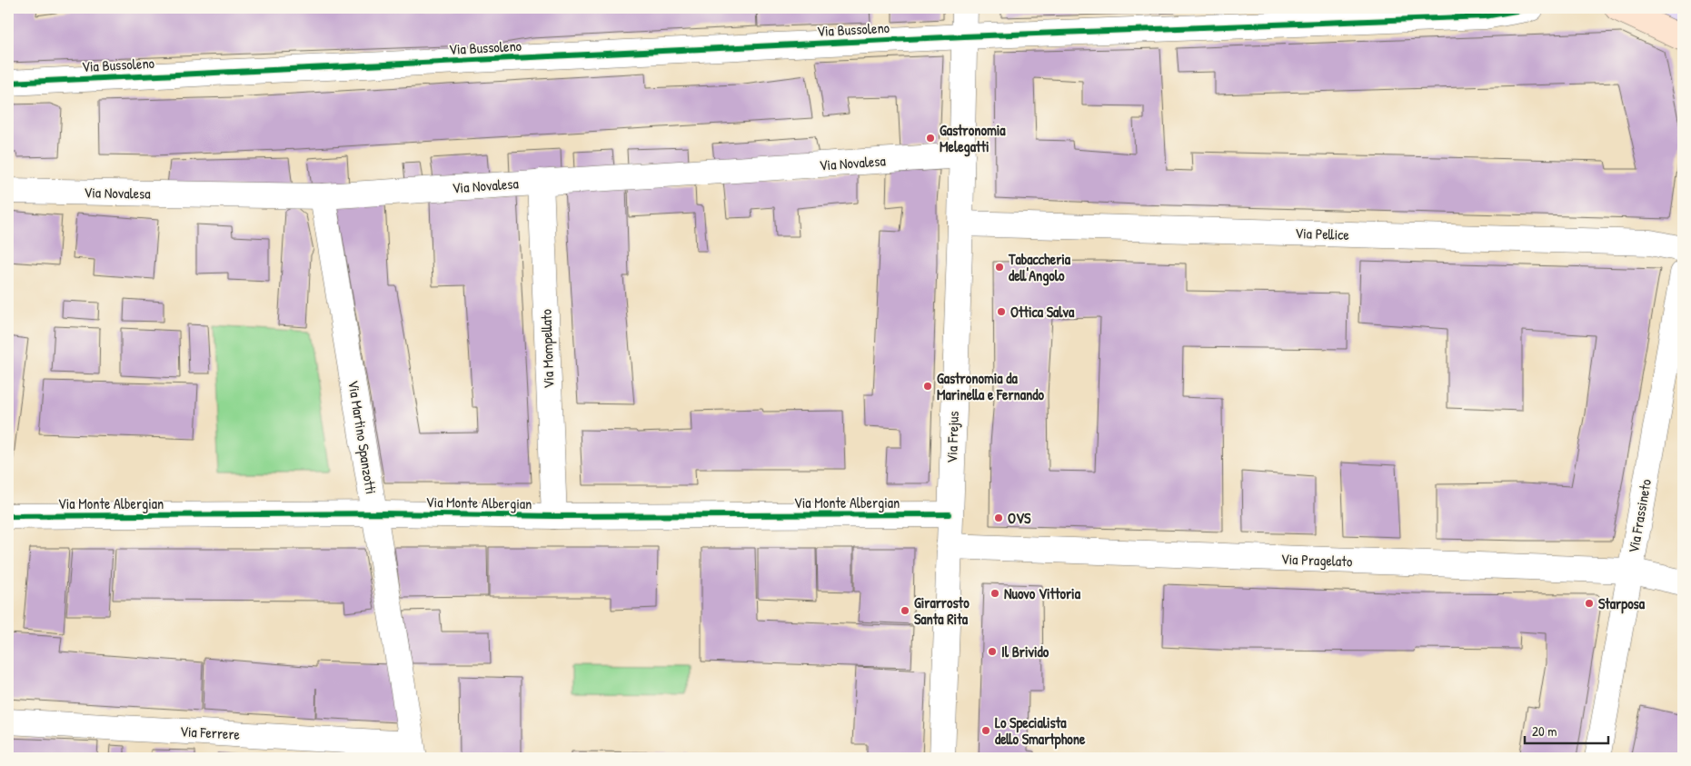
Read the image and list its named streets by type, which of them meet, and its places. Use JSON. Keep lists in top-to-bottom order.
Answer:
{
  "streets": {
    "street": [
      "Via Bussoleno",
      "Via Novalesa",
      "Via Pellice",
      "Via Mompellato",
      "Via Martino Spanzotti",
      "Via Frejus",
      "Via Monte Albergian",
      "Via Frassineto",
      "Via Pragelato",
      "Via Ferrere"
    ]
  },
  "crossings": [
    ["Via Bussoleno", "Via Frejus"],
    ["Via Novalesa", "Via Mompellato"],
    ["Via Novalesa", "Via Martino Spanzotti"],
    ["Via Novalesa", "Via Frejus"],
    ["Via Pellice", "Via Frejus"],
    ["Via Mompellato", "Via Monte Albergian"],
    ["Via Martino Spanzotti", "Via Monte Albergian"],
    ["Via Martino Spanzotti", "Via Ferrere"],
    ["Via Frejus", "Via Monte Albergian"],
    ["Via Frejus", "Via Pragelato"],
    ["Via Frassineto", "Via Pragelato"]
  ],
  "places": [
    "Gastronomia Melegatti",
    "Tabaccheria dell'Angolo",
    "Ottica Salva",
    "Gastronomia da Marinella e Fernando",
    "OVS",
    "Nuovo Vittoria",
    "Starposa",
    "Girarrosto Santa Rita",
    "Il Brivido",
    "Lo Specialista dello Smartphone"
  ],
  "scale_bar": "20 m"
}
